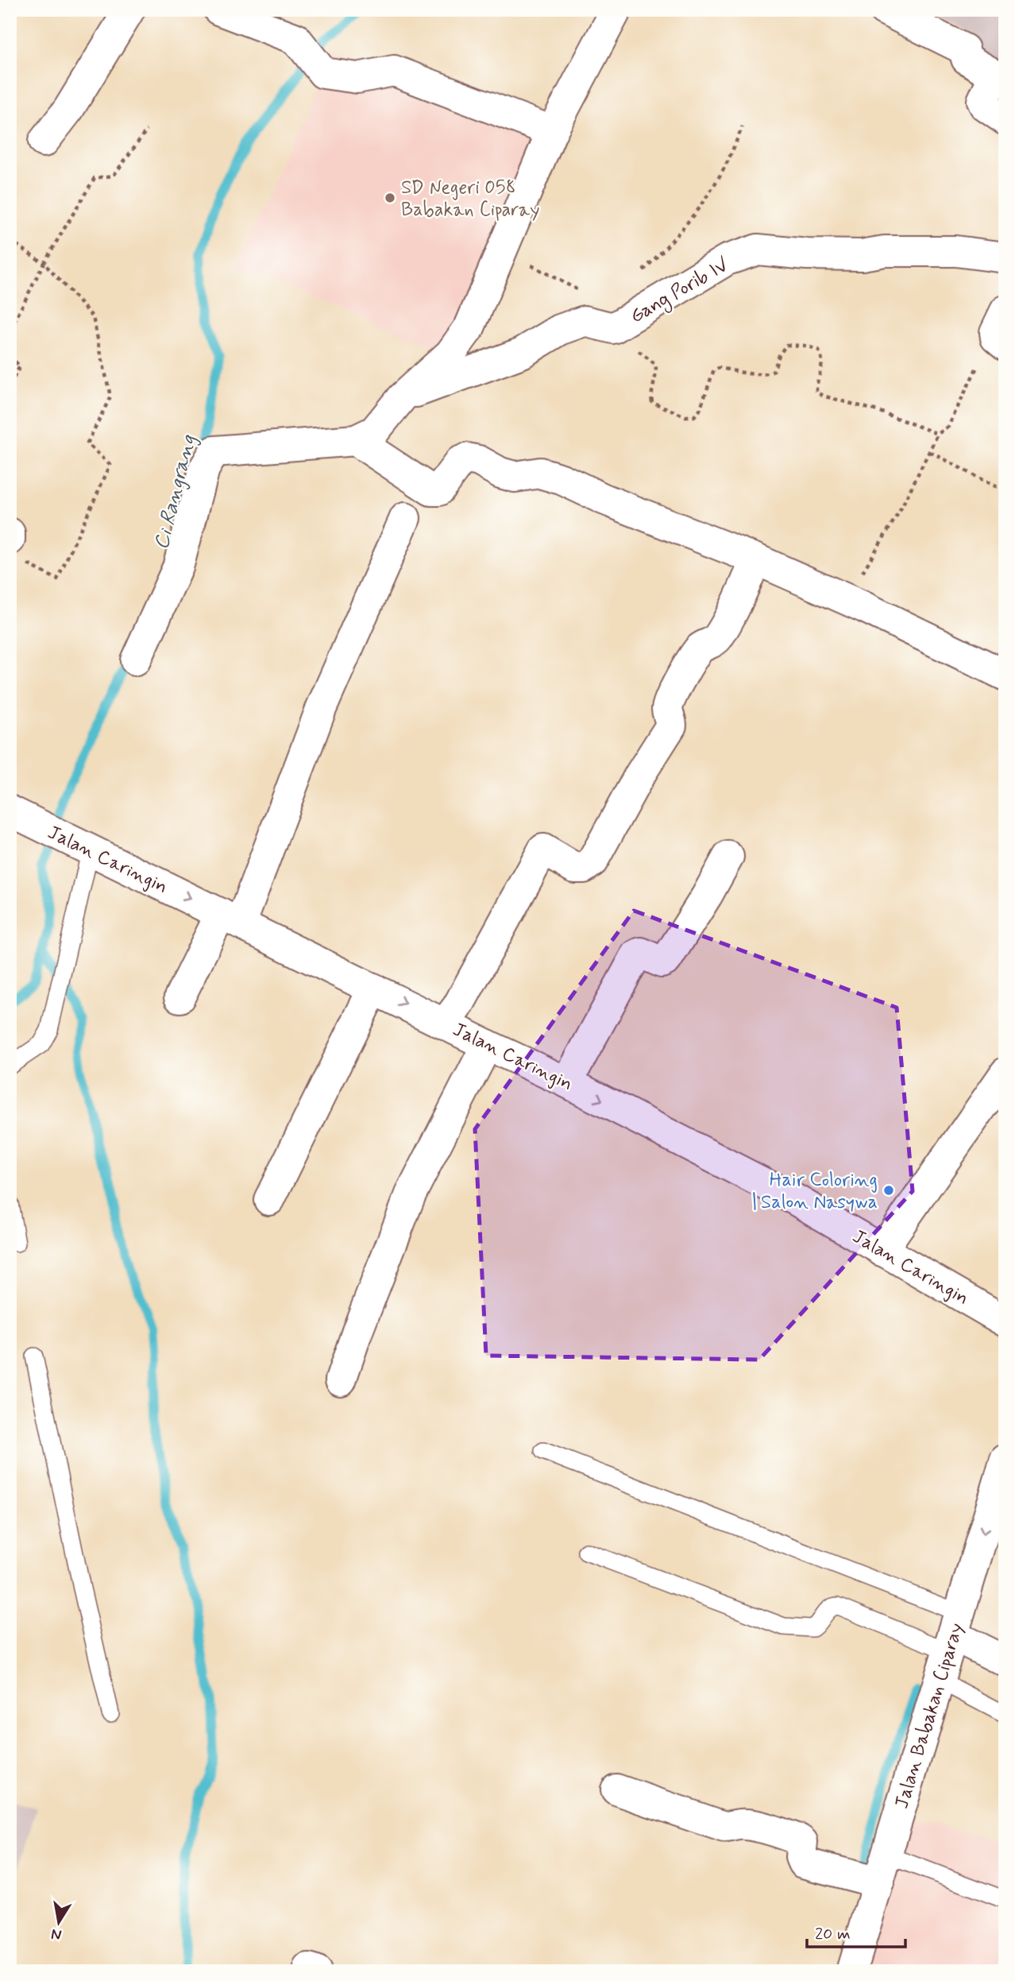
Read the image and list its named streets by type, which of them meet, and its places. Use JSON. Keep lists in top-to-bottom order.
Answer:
{
  "streets": {
    "street": ["Gang Porib IV", "Jalan Caringin", "Jalan Babakan Ciparay"]
  },
  "one_way": ["Jalan Caringin"],
  "water": ["Ci Rangrang"],
  "places": ["SD Negeri 058 Babakan Ciparay", "Hair Coloring | Salon Nasywa"],
  "scale_bar": "20 m",
  "north": "bottom"
}
